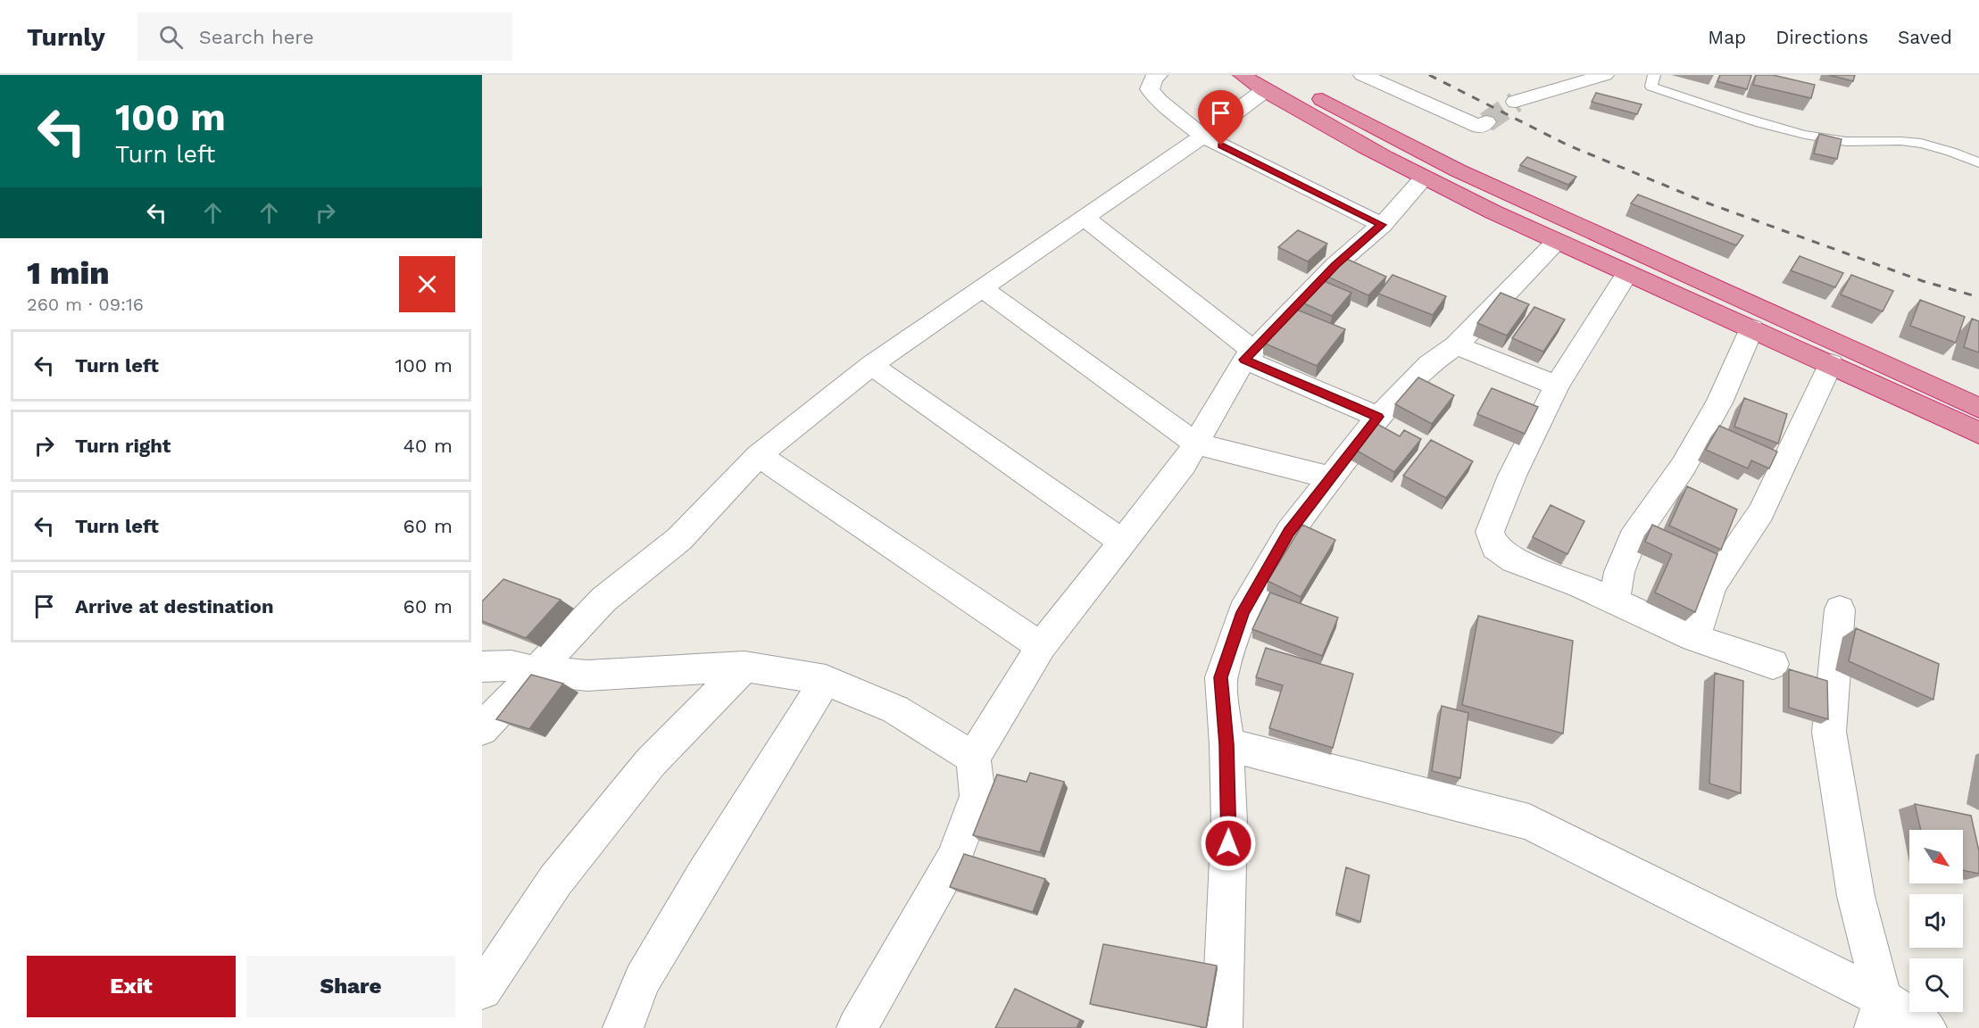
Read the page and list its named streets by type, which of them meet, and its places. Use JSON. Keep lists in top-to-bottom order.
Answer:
{
  "north": "bottom right",
  "page": {
    "header": "Turnly",
    "search": "Search here",
    "nav": ["Map", "Directions", "Saved"],
    "turn": ["100 m", "Turn left"],
    "heading": ["1 min", "260 m · 09:16"],
    "list": [
      {
        "name": "Turn left",
        "value": "100 m"
      },
      {
        "name": "Turn right",
        "value": "40 m"
      },
      {
        "name": "Turn left",
        "value": "60 m"
      },
      {
        "name": "Arrive at destination",
        "value": "60 m"
      }
    ],
    "buttons": ["Exit", "Share"]
  }
}
